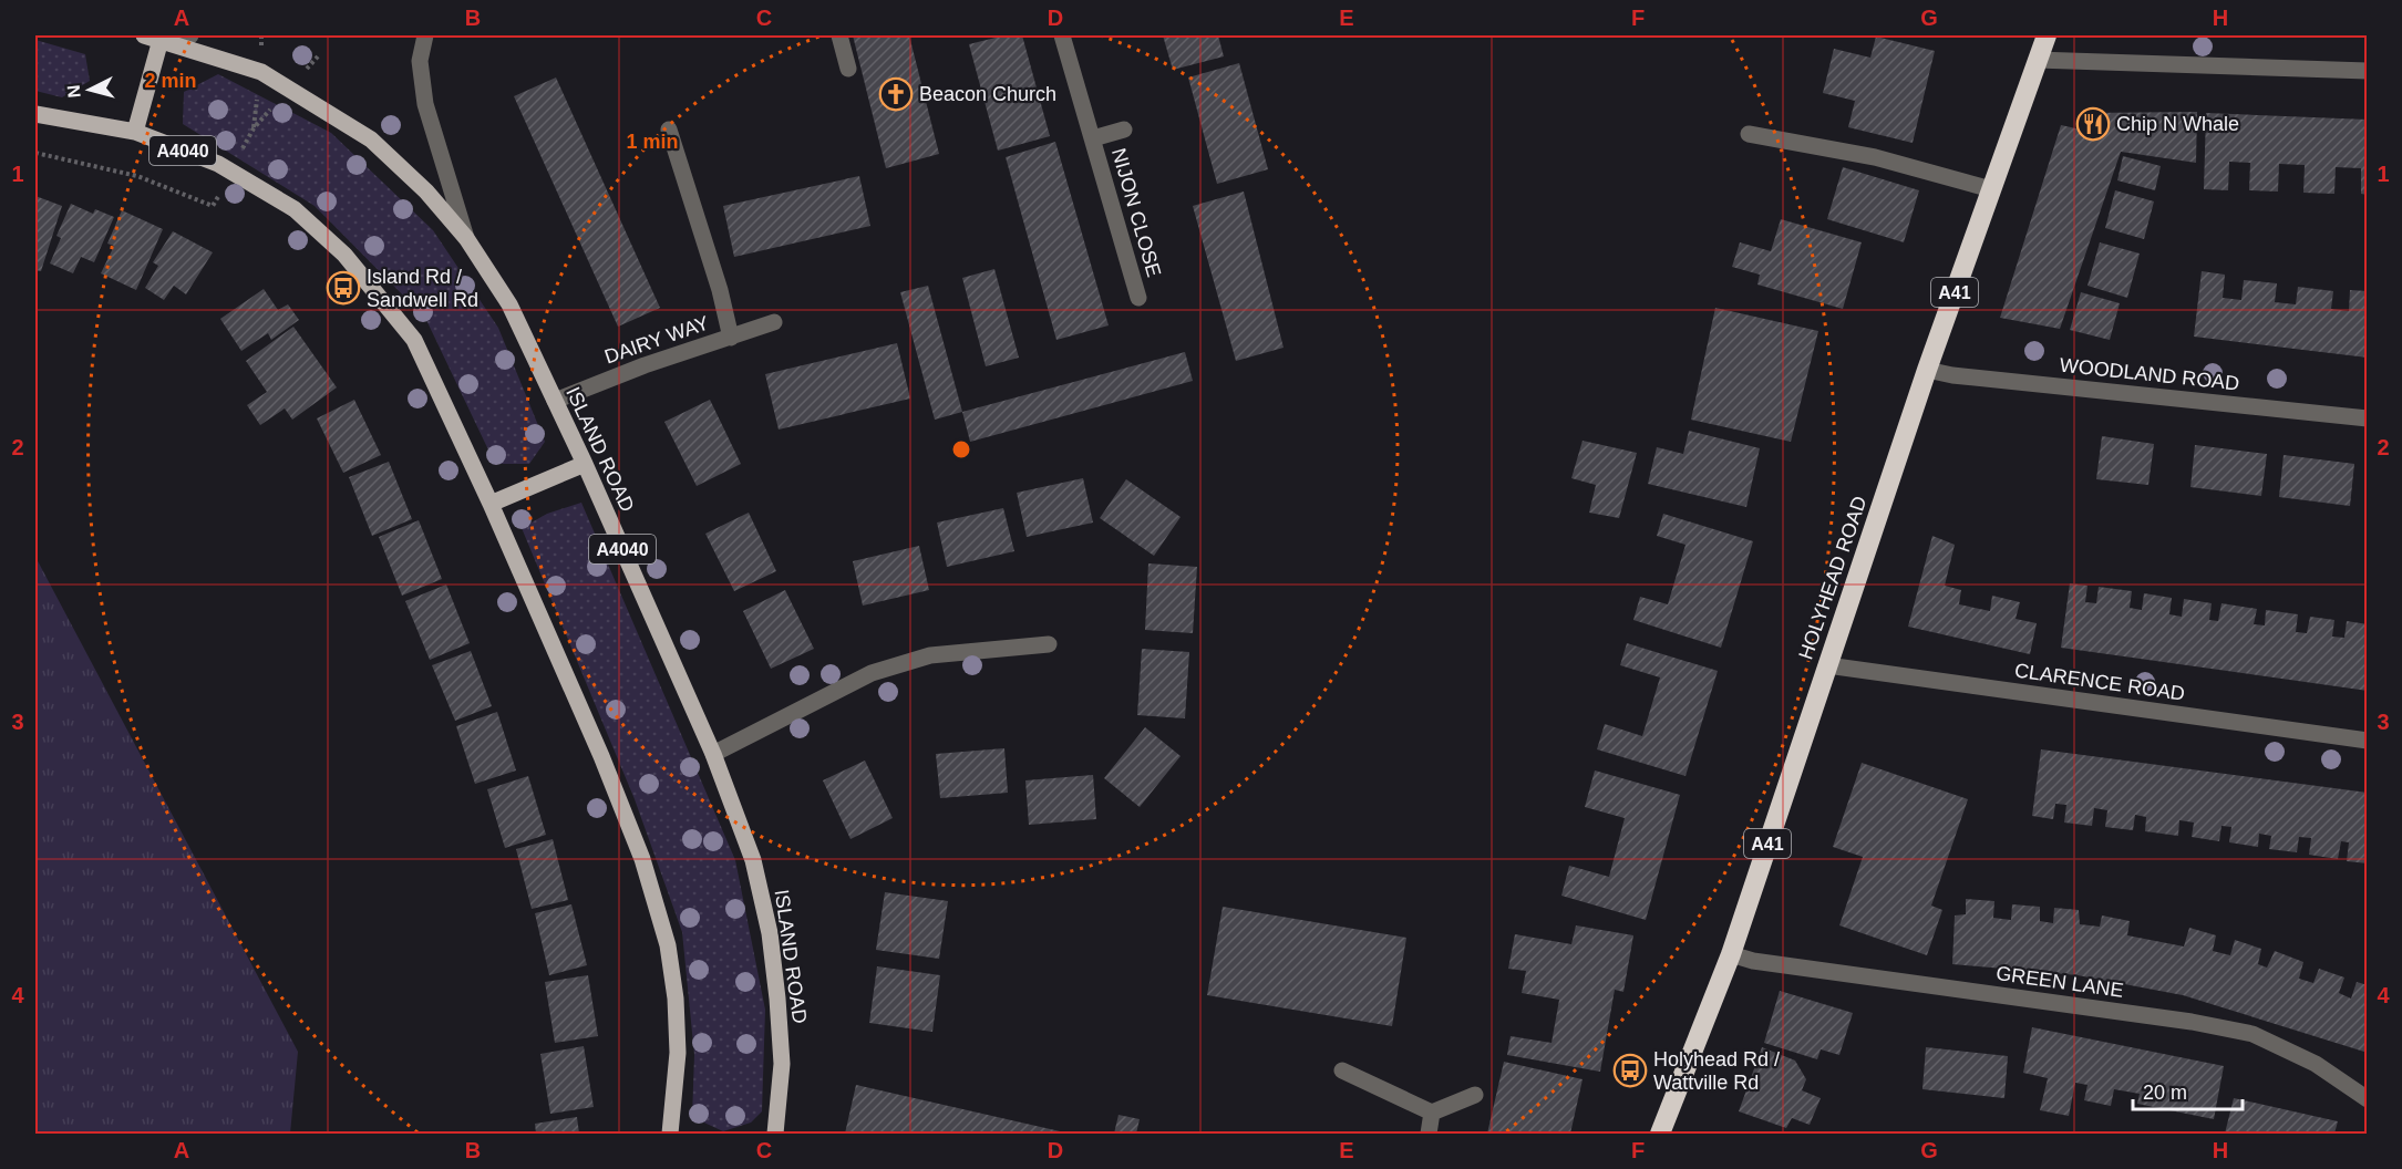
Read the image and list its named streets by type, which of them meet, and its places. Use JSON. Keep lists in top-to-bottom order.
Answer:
{
  "streets": {
    "highway": ["A41", "HOLYHEAD ROAD"],
    "main road": ["A4040", "ISLAND ROAD"],
    "street": [
      "NIJON CLOSE",
      "DAIRY WAY",
      "WOODLAND ROAD",
      "CLARENCE ROAD",
      "GREEN LANE"
    ]
  },
  "crossings": [
    ["A4040", "ISLAND ROAD"],
    ["DAIRY WAY", "ISLAND ROAD"],
    ["WOODLAND ROAD", "HOLYHEAD ROAD"],
    ["HOLYHEAD ROAD", "CLARENCE ROAD"],
    ["HOLYHEAD ROAD", "GREEN LANE"]
  ],
  "places": {
    "church": ["Beacon Church"],
    "restaurant": ["Chip N Whale"],
    "bus stop": ["Island Rd / Sandwell Rd", "Holyhead Rd / Wattville Rd"]
  },
  "scale_bar": "20 m",
  "north": "left",
  "grid": {
    "columns": [
      "A",
      "B",
      "C",
      "D",
      "E",
      "F",
      "G",
      "H"
    ],
    "rows": [
      "1",
      "2",
      "3",
      "4"
    ]
  },
  "rings": ["2 min", "1 min"]
}
